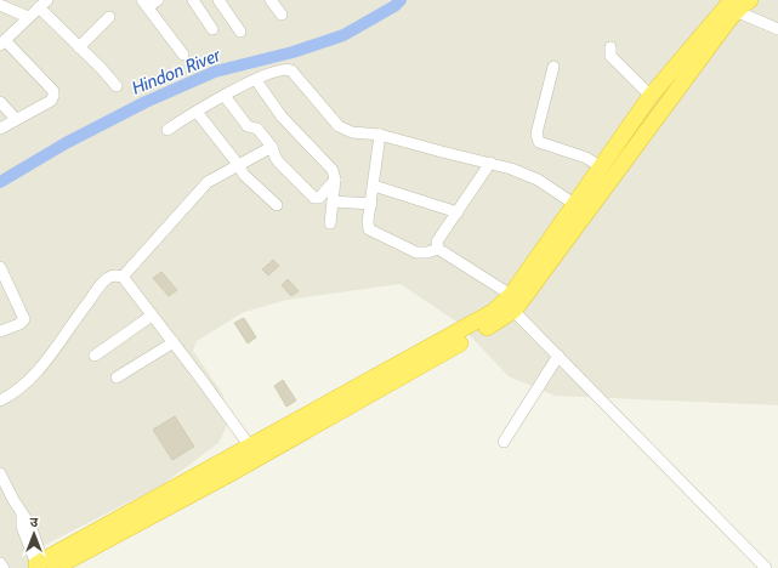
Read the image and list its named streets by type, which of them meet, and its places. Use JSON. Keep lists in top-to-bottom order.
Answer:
{
  "water": ["Hindon River"],
  "north": "top"
}
